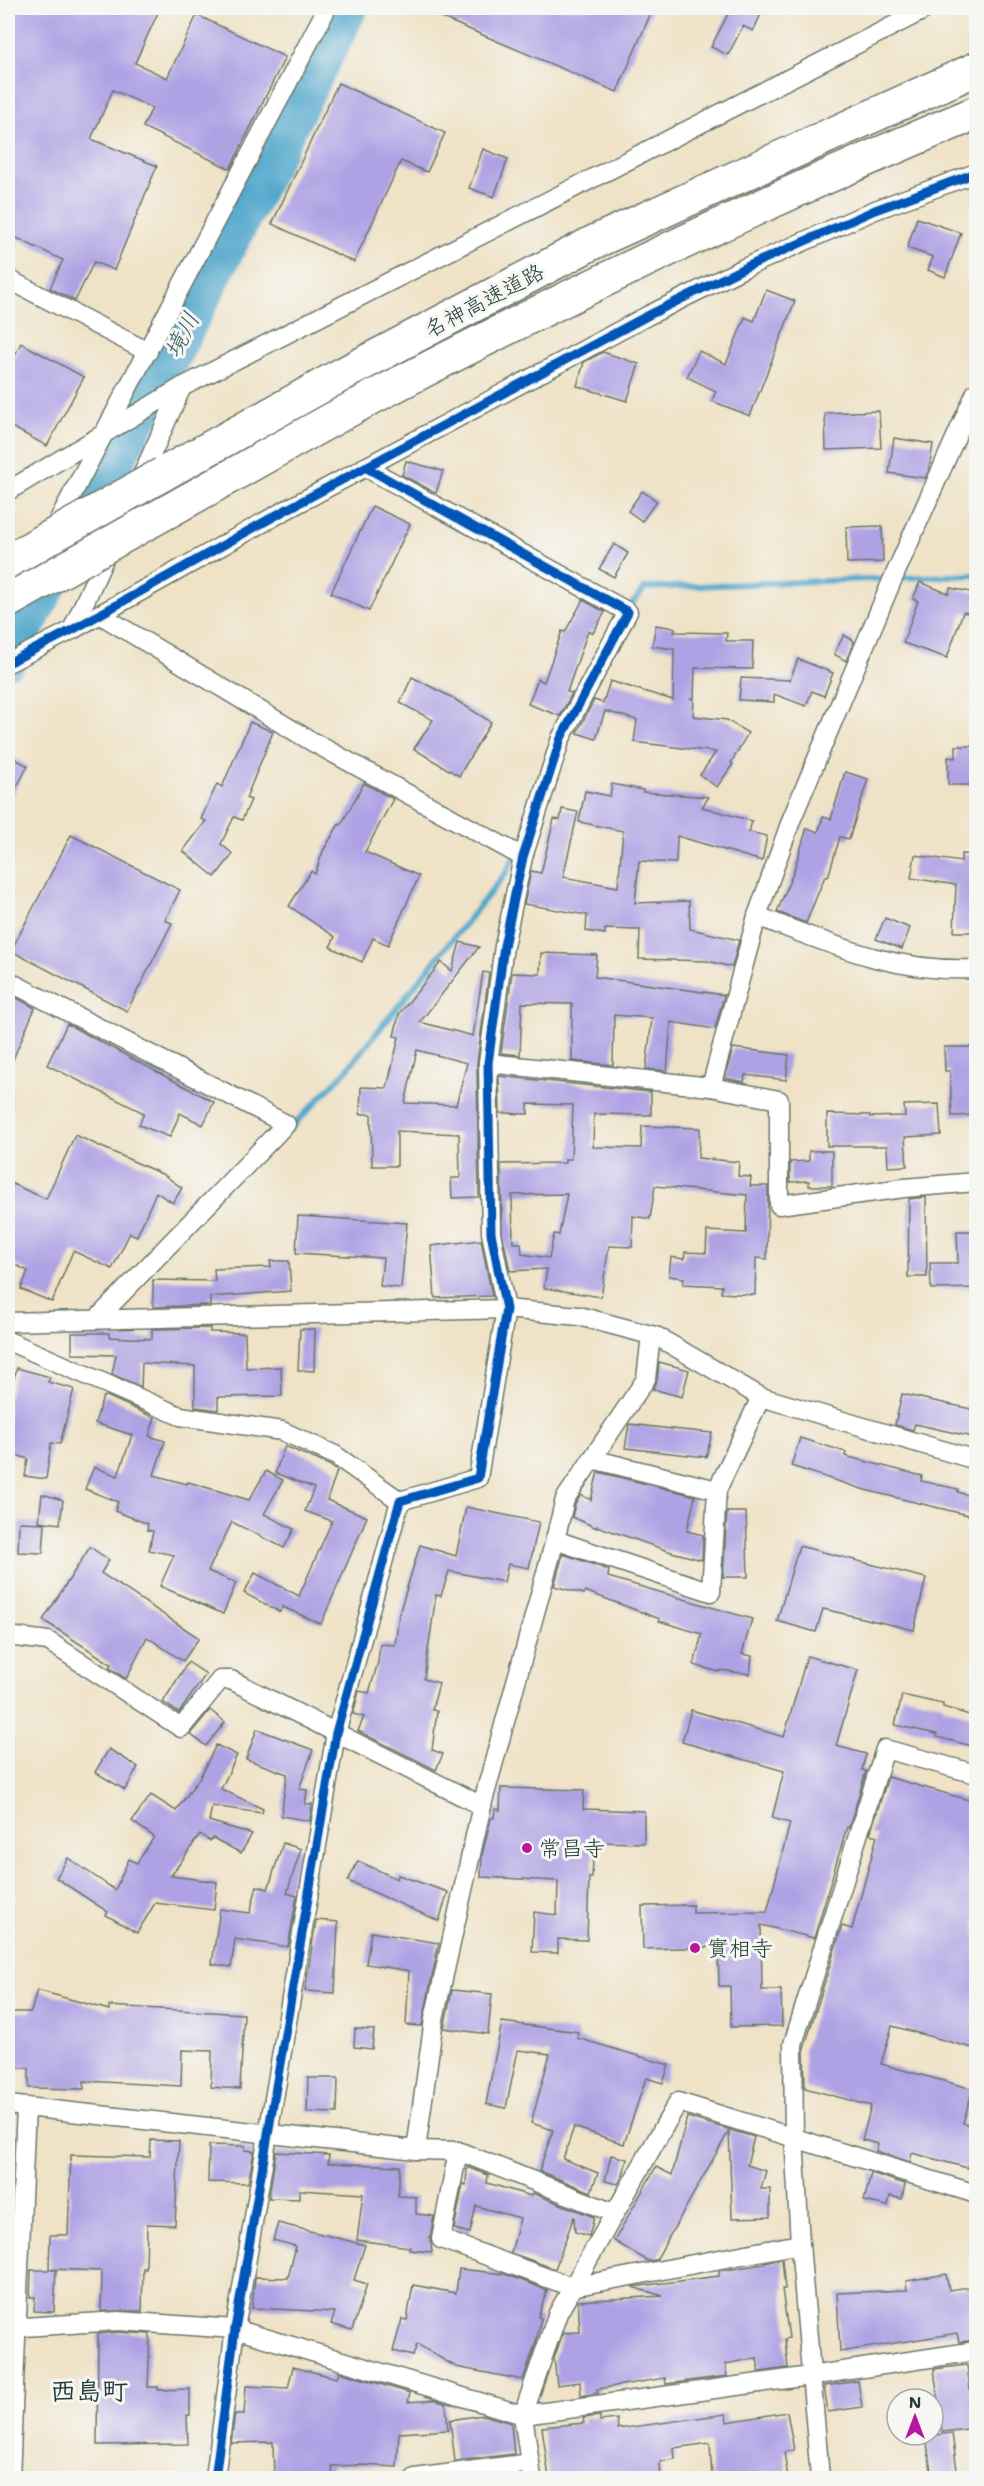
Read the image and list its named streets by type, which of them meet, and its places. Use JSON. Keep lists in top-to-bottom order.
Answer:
{
  "streets": {
    "highway": ["名神高速道路"]
  },
  "districts": ["西島町"],
  "water": ["境川"],
  "places": ["常昌寺", "實相寺"],
  "north": "top"
}
